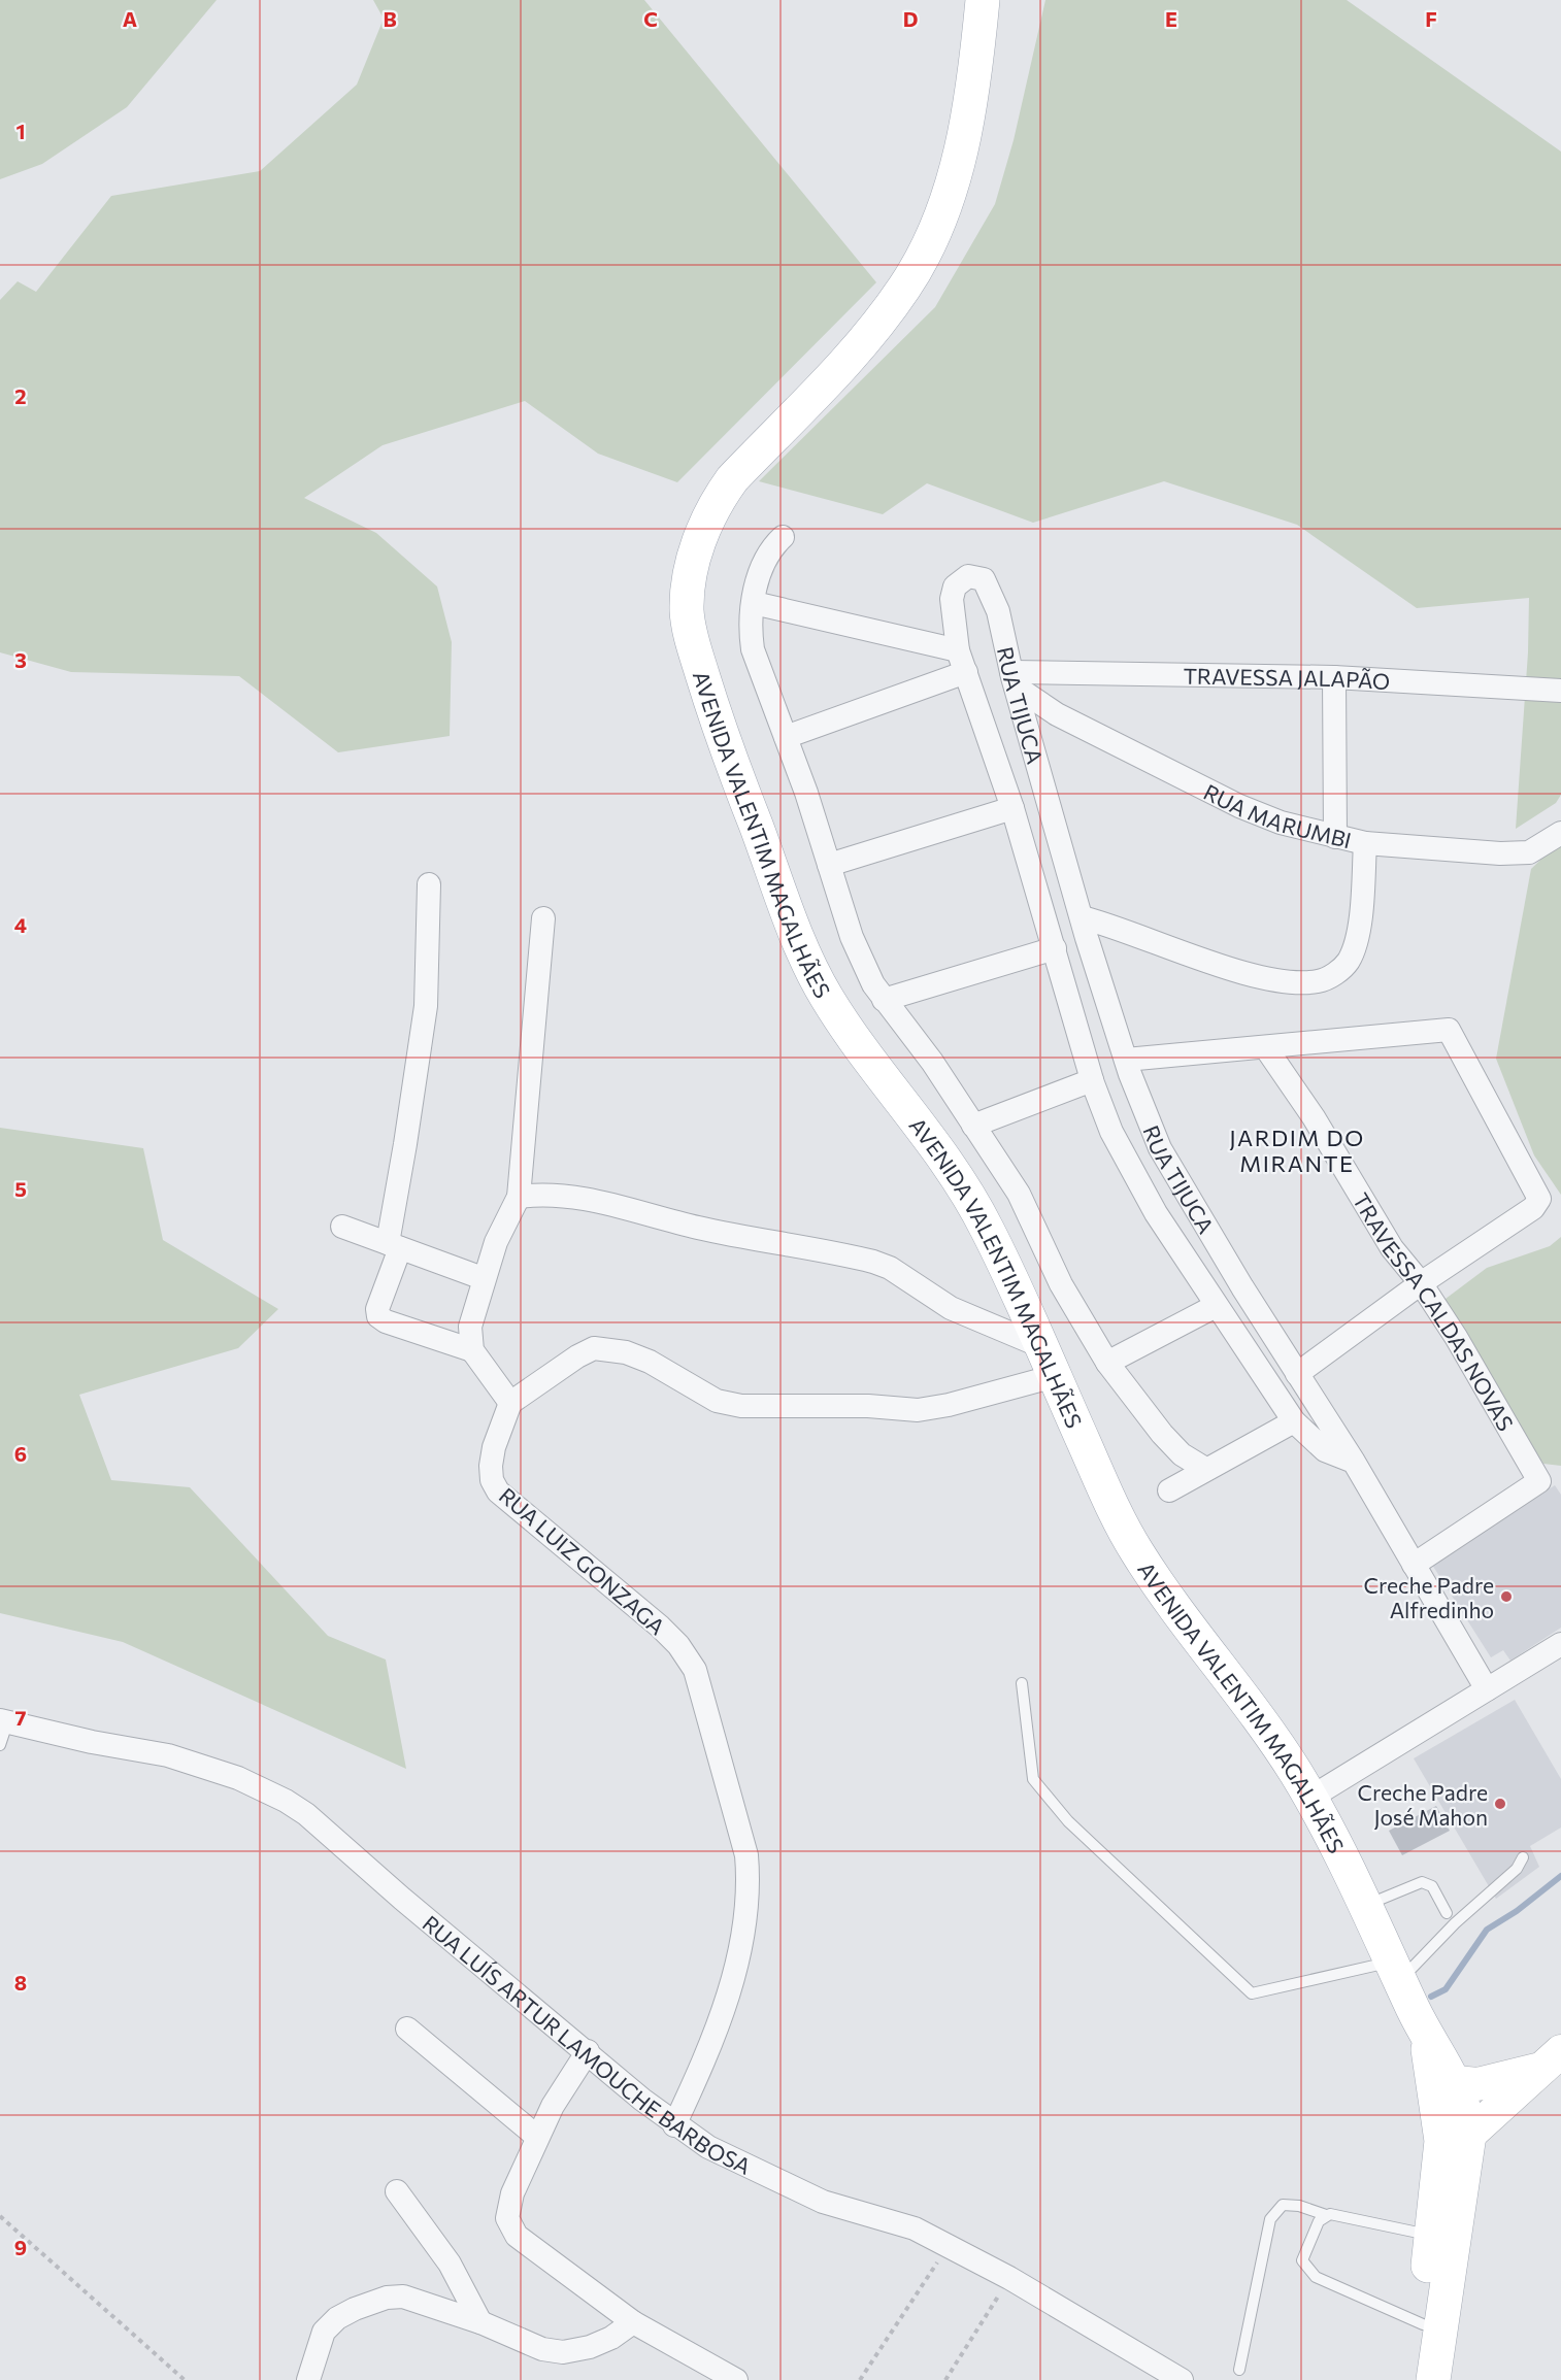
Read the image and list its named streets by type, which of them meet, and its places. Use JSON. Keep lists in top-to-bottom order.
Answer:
{
  "streets": {
    "main road": ["AVENIDA VALENTIM MAGALHÃES"],
    "street": [
      "TRAVESSA JALAPÃO",
      "RUA TIJUCA",
      "RUA MARUMBI",
      "TRAVESSA CALDAS NOVAS",
      "RUA LUIZ GONZAGA",
      "RUA LUÍS ARTUR LAMOUCHE BARBOSA"
    ]
  },
  "crossings": [
    ["TRAVESSA JALAPÃO", "RUA TIJUCA"],
    ["TRAVESSA JALAPÃO", "RUA MARUMBI"],
    ["RUA TIJUCA", "RUA MARUMBI"],
    ["RUA TIJUCA", "TRAVESSA CALDAS NOVAS"],
    ["RUA LUIZ GONZAGA", "RUA LUÍS ARTUR LAMOUCHE BARBOSA"]
  ],
  "districts": ["JARDIM DO MIRANTE"],
  "places": ["Creche Padre Alfredinho", "Creche Padre José Mahon"],
  "grid": {
    "columns": [
      "A",
      "B",
      "C",
      "D",
      "E",
      "F"
    ],
    "rows": [
      "1",
      "2",
      "3",
      "4",
      "5",
      "6",
      "7",
      "8",
      "9"
    ]
  }
}
